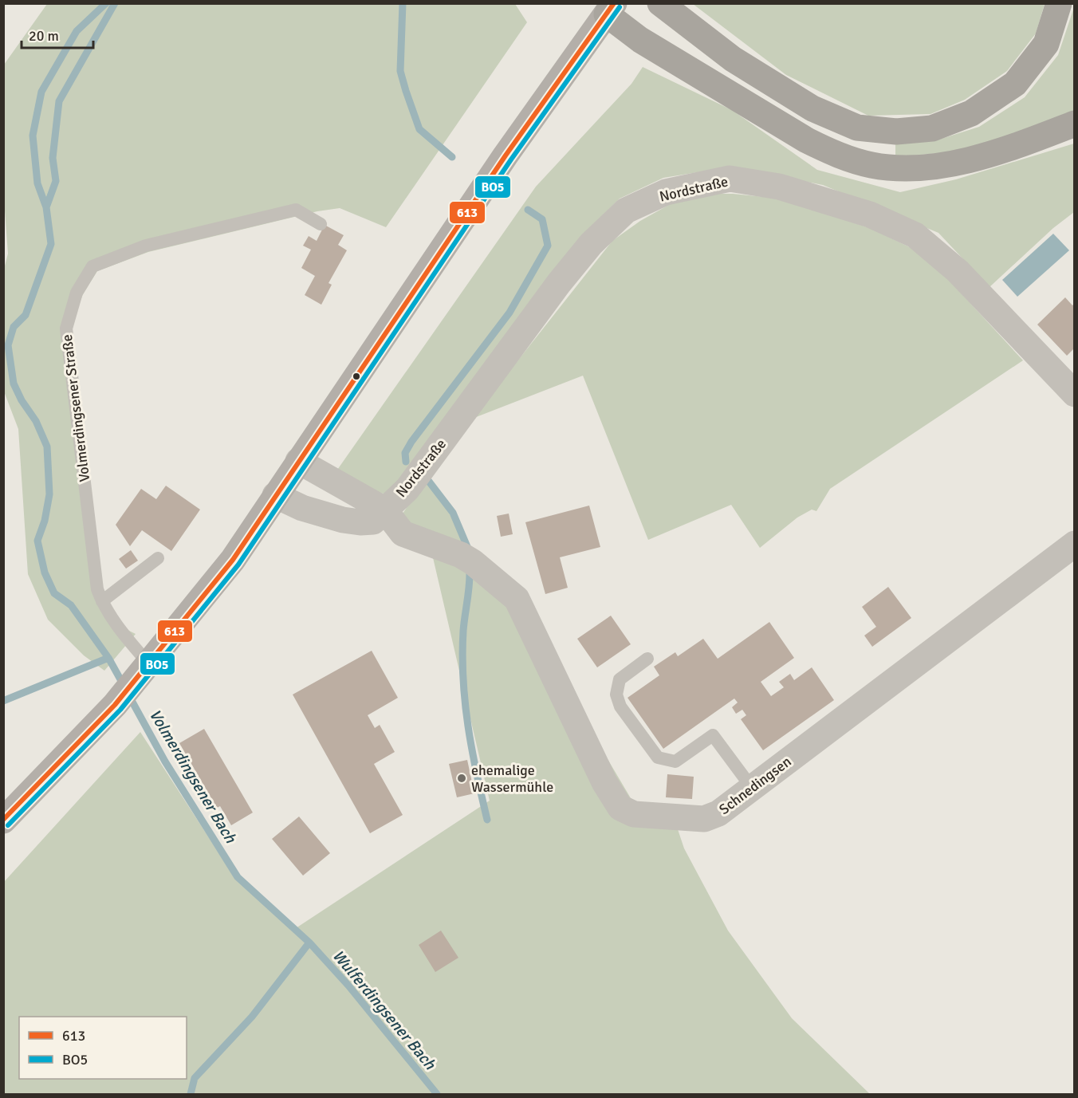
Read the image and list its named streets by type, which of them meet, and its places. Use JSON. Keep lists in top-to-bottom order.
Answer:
{
  "streets": {
    "street": ["Nordstraße", "Schnedingsen"],
    "lane": ["Volmerdingsener Straße"]
  },
  "crossings": [
    ["Nordstraße", "Schnedingsen"]
  ],
  "water": ["Volmerdingsener Bach", "Wulferdingsener Bach"],
  "places": ["ehemalige Wassermühle"],
  "lines": ["transit line 613", "transit line BO5"],
  "legend": ["613", "BO5"],
  "scale_bar": "20 m"
}
